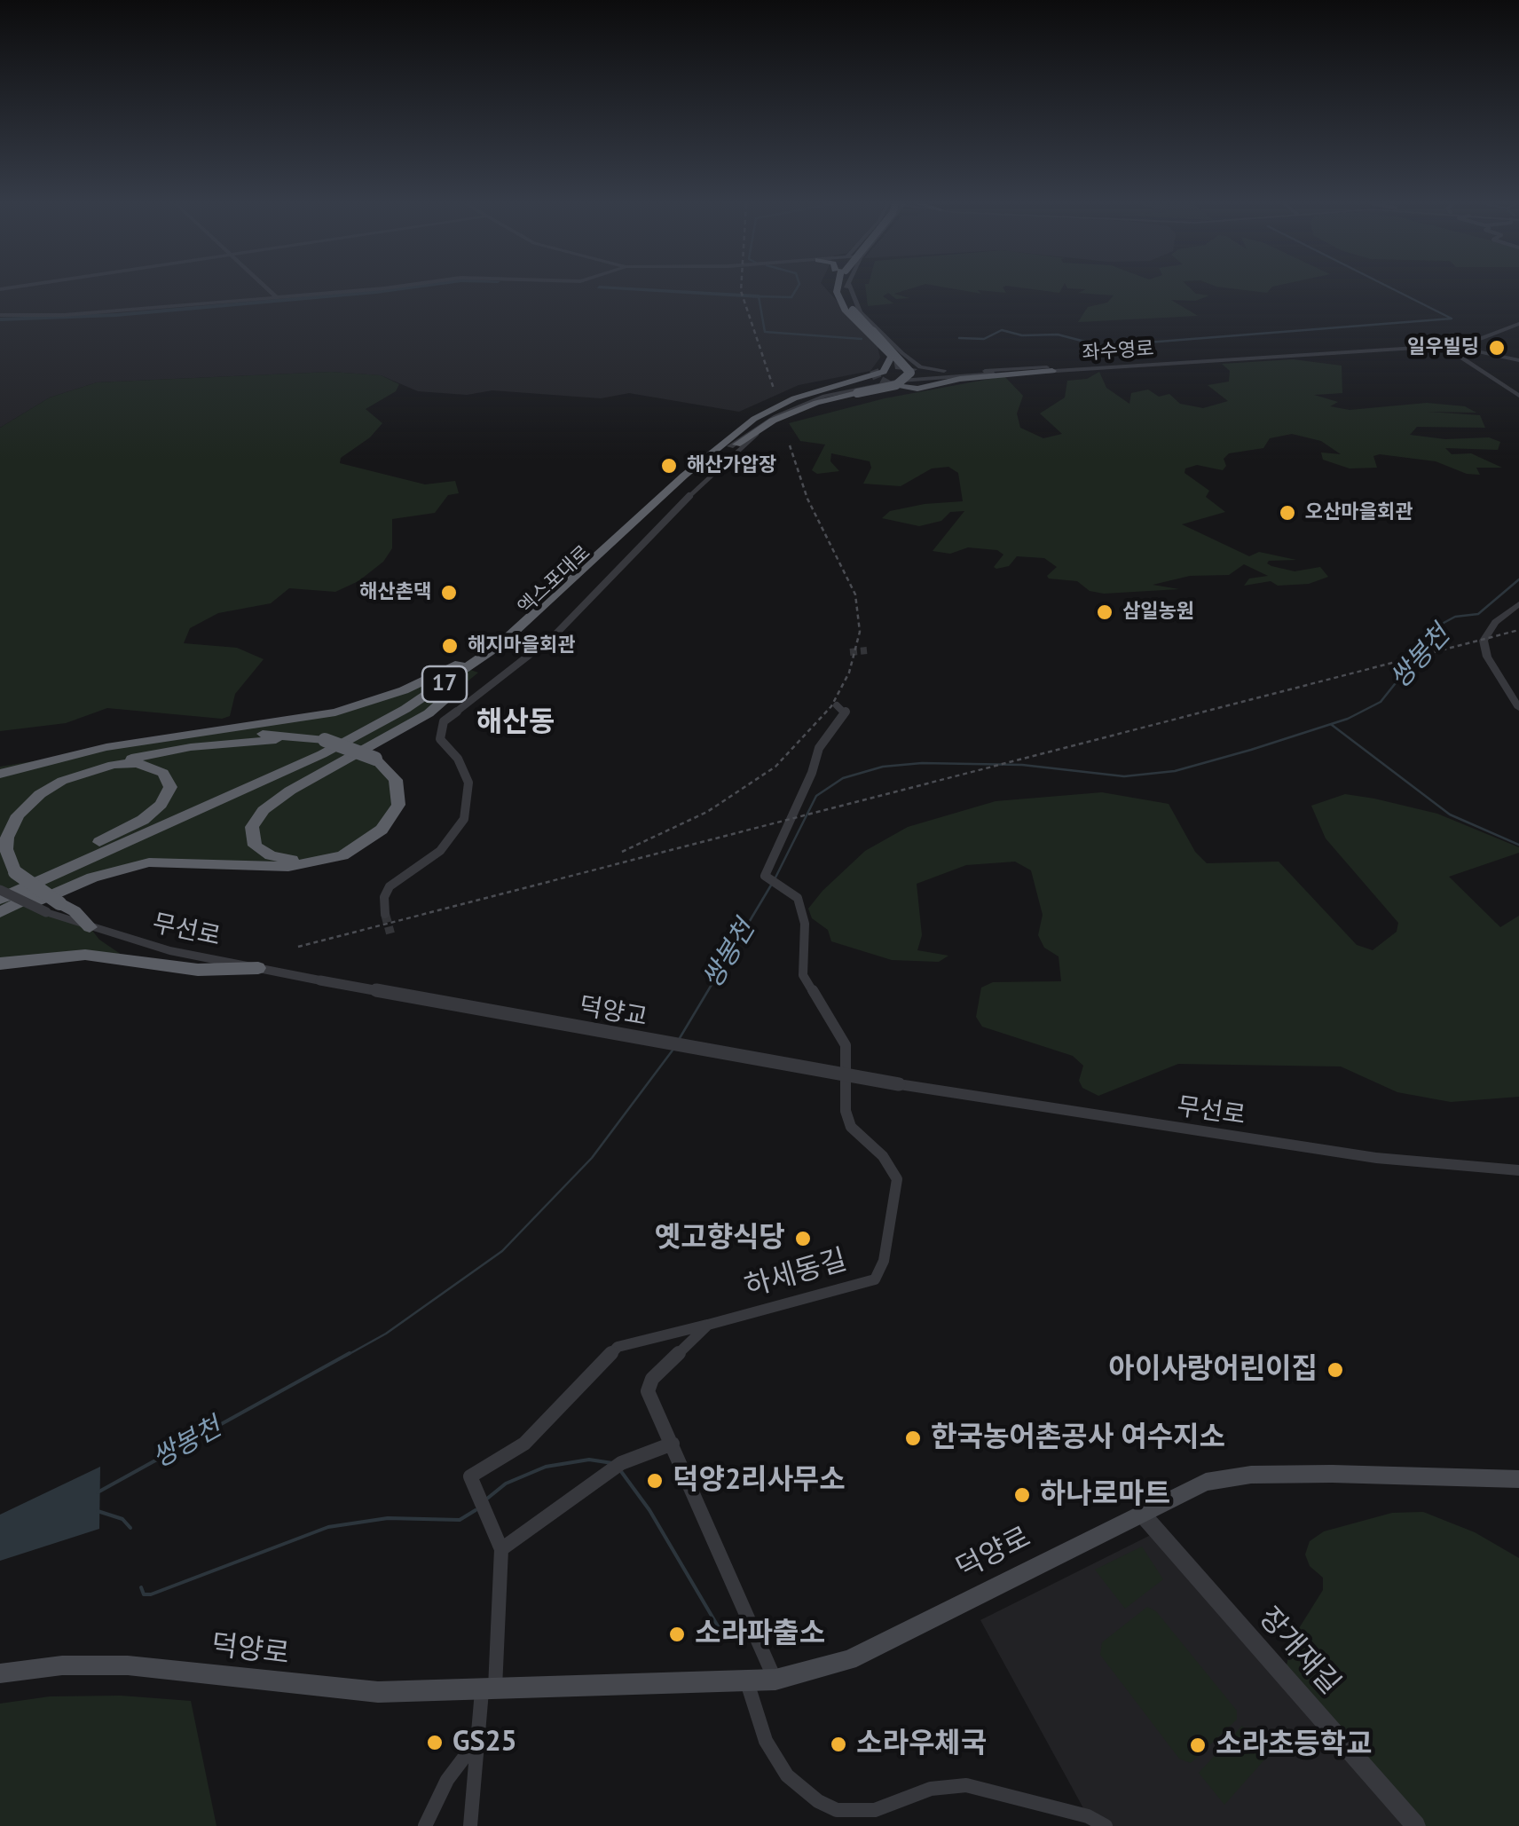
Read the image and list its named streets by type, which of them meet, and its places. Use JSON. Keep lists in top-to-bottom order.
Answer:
{
  "streets": {
    "highway": ["엑스포대로", "17"],
    "main road": ["덕양로"],
    "street": [
      "좌수영로",
      "무선로",
      "덕양교",
      "하세동길",
      "장개재길"
    ]
  },
  "crossings": [
    ["좌수영로", "엑스포대로"],
    ["무선로", "덕양교"],
    ["덕양로", "장개재길"]
  ],
  "districts": ["해산동"],
  "water": ["쌍봉천"],
  "places": [
    "일우빌딩",
    "해산가압장",
    "오산마을회관",
    "해산촌댁",
    "삼일농원",
    "해지마을회관",
    "옛고향식당",
    "아이사랑어린이집",
    "한국농어촌공사 여수지소",
    "덕양2리사무소",
    "하나로마트",
    "소라파출소",
    "GS25",
    "소라우체국",
    "소라초등학교"
  ]
}
